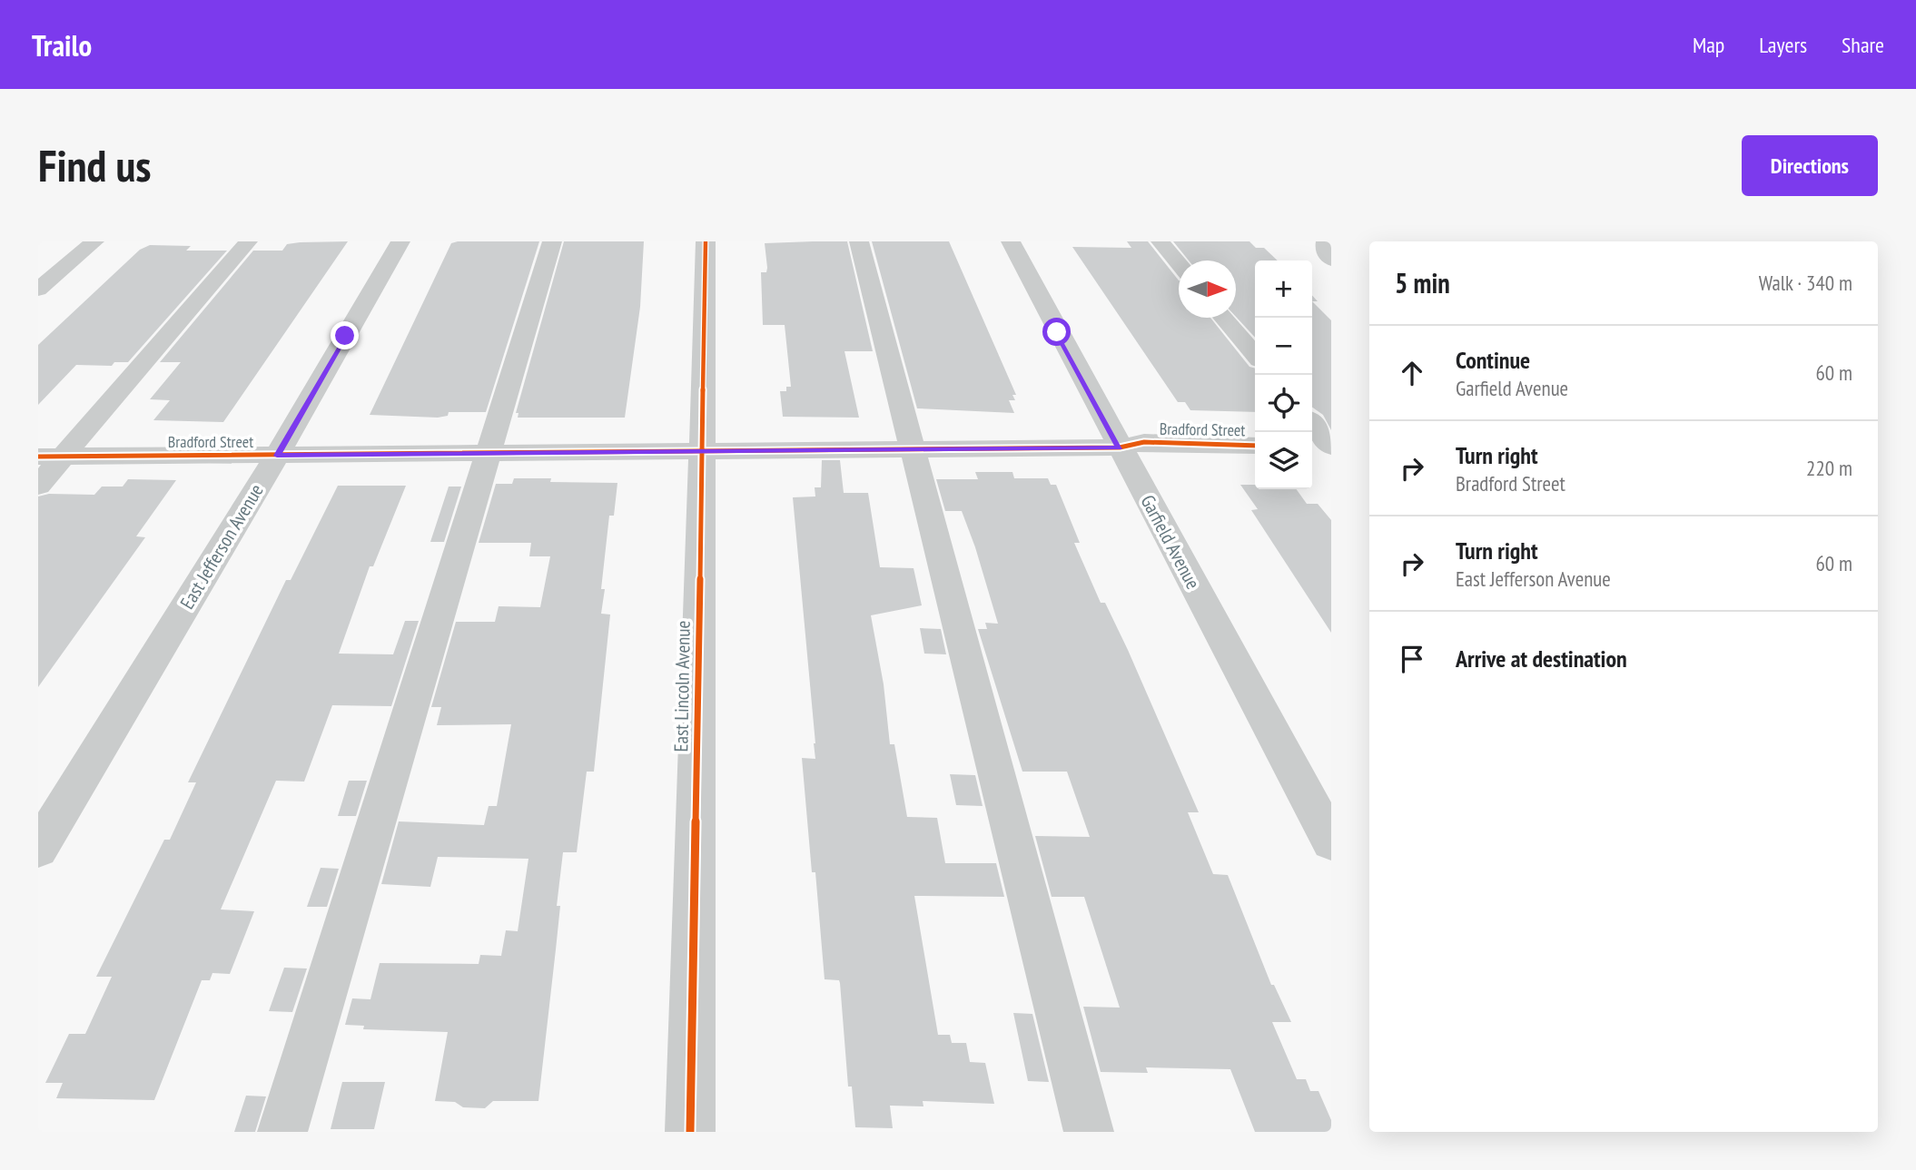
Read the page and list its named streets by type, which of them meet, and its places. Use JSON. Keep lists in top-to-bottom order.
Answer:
{
  "streets": {
    "street": [
      "Bradford Street",
      "Garfield Avenue",
      "East Jefferson Avenue",
      "East Lincoln Avenue"
    ]
  },
  "crossings": [
    ["Bradford Street", "Garfield Avenue"],
    ["Bradford Street", "East Jefferson Avenue"],
    ["Bradford Street", "East Lincoln Avenue"]
  ],
  "north": "right",
  "page": {
    "header": "Trailo",
    "nav": ["Map", "Layers", "Share"],
    "buttons": "Directions",
    "title": "Find us",
    "heading": ["5 min", "Walk · 340 m"],
    "map_buttons": ["+", "−"],
    "list": [
      ["Continue", "Garfield Avenue", "60 m"],
      ["Turn right", "Bradford Street", "220 m"],
      ["Turn right", "East Jefferson Avenue", "60 m"],
      "Arrive at destination"
    ]
  }
}
